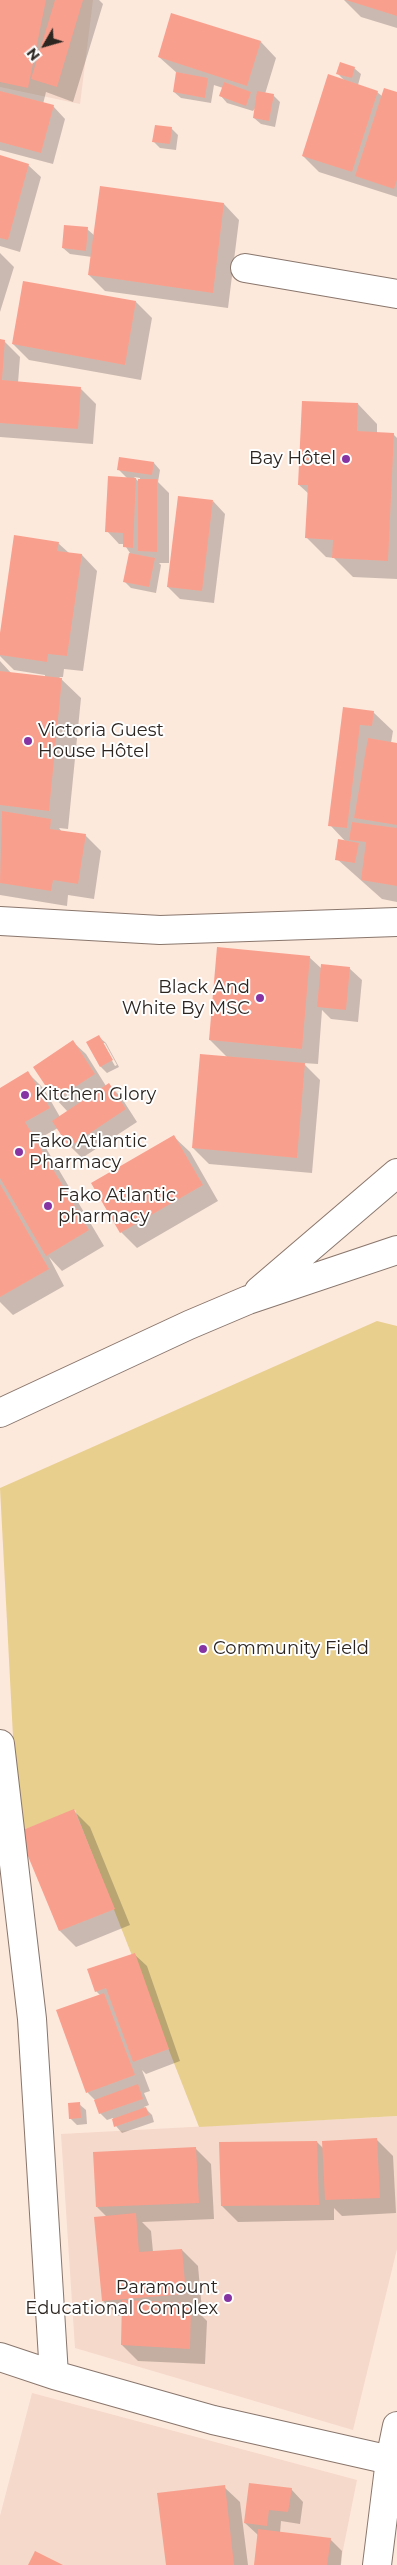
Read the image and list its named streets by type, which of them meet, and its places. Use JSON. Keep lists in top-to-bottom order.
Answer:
{
  "places": [
    "Bay Hôtel",
    "Victoria Guest House Hôtel",
    "Black And White By MSC",
    "Kitchen Glory",
    "Fako Atlantic Pharmacy",
    "Fako Atlantic pharmacy",
    "Community Field",
    "Paramount Educational Complex"
  ],
  "north": "bottom left"
}
